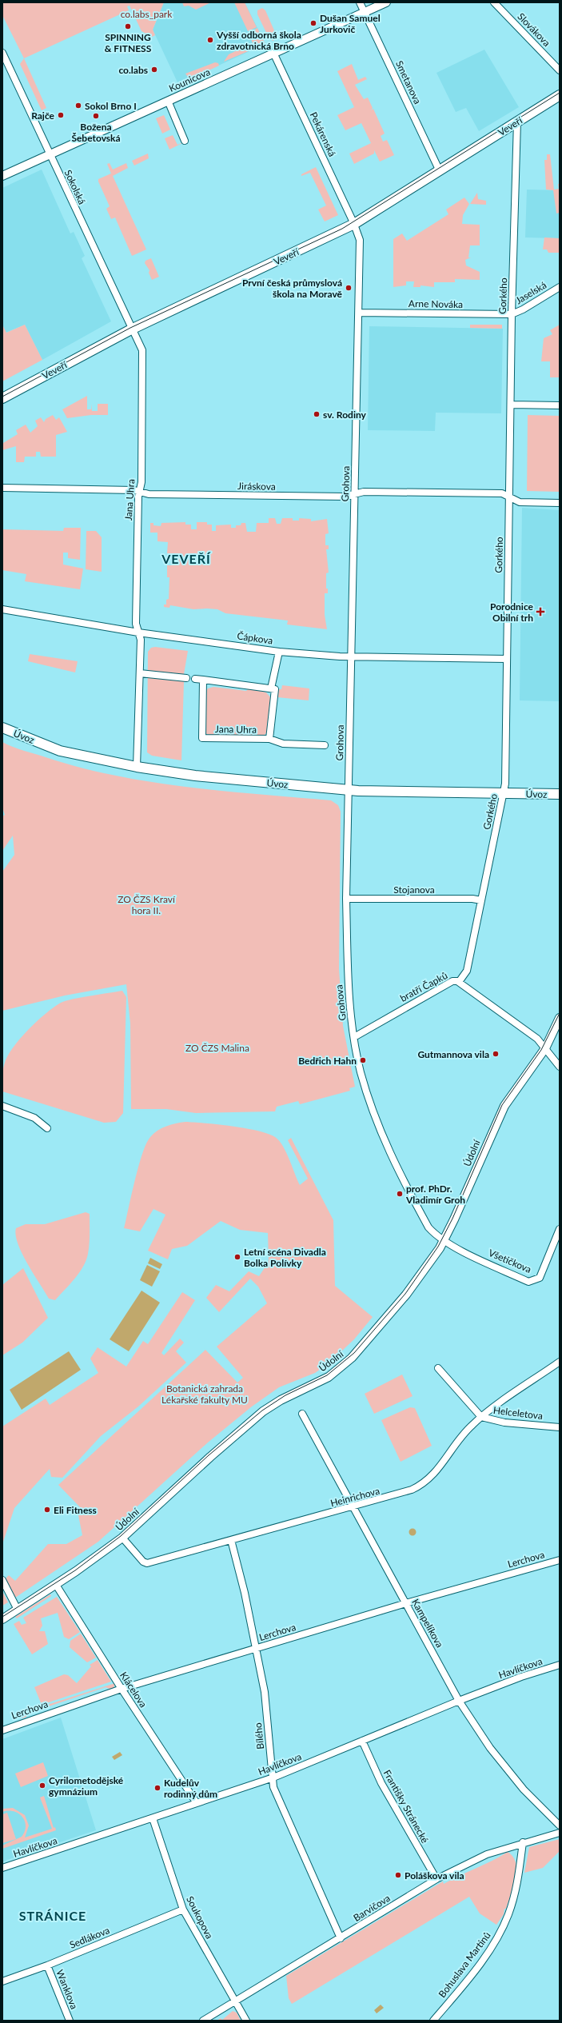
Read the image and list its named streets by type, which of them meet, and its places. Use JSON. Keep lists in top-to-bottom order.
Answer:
{
  "streets": {
    "main road": ["Veveří", "Úvoz"],
    "street": [
      "Slovákova",
      "Kounicova",
      "Smetanova",
      "Pekárenská",
      "Sokolská",
      "Jaselská",
      "Gorkého",
      "Arne Nováka",
      "Grohova",
      "Jiráskova",
      "Jana Uhra",
      "Čápkova",
      "Stojanova",
      "bratří Čapků",
      "Údolní",
      "Všetičkova",
      "Helceletova",
      "Heinrichova",
      "Lerchova",
      "Kampelíkova",
      "Havlíčkova",
      "Klácelova",
      "Bílého",
      "Františky Stránecké",
      "Barvičova",
      "Soukopova",
      "Sedlákova",
      "Bohuslava Martinů",
      "Wanklova"
    ]
  },
  "crossings": [
    ["Kounicova", "Smetanova"],
    ["Kounicova", "Pekárenská"],
    ["Kounicova", "Sokolská"],
    ["Smetanova", "Veveří"],
    ["Veveří", "Pekárenská"],
    ["Veveří", "Sokolská"],
    ["Veveří", "Gorkého"],
    ["Veveří", "Grohova"],
    ["Veveří", "Jana Uhra"],
    ["Pekárenská", "Grohova"],
    ["Sokolská", "Jana Uhra"],
    ["Jaselská", "Gorkého"],
    ["Jaselská", "Arne Nováka"],
    ["Gorkého", "Arne Nováka"],
    ["Gorkého", "Jiráskova"],
    ["Gorkého", "Čápkova"],
    ["Gorkého", "Úvoz"],
    ["Gorkého", "Stojanova"],
    ["Gorkého", "bratří Čapků"],
    ["Arne Nováka", "Grohova"],
    ["Grohova", "Jiráskova"],
    ["Grohova", "Čápkova"],
    ["Grohova", "Úvoz"],
    ["Grohova", "Stojanova"],
    ["Grohova", "bratří Čapků"],
    ["Grohova", "Údolní"],
    ["Grohova", "Všetičkova"],
    ["Jiráskova", "Jana Uhra"],
    ["Jana Uhra", "Čápkova"],
    ["Jana Uhra", "Úvoz"],
    ["bratří Čapků", "Údolní"],
    ["Údolní", "Všetičkova"],
    ["Údolní", "Heinrichova"],
    ["Údolní", "Klácelova"],
    ["Helceletova", "Heinrichova"],
    ["Heinrichova", "Kampelíkova"],
    ["Heinrichova", "Bílého"],
    ["Lerchova", "Kampelíkova"],
    ["Lerchova", "Klácelova"],
    ["Lerchova", "Bílého"],
    ["Kampelíkova", "Havlíčkova"],
    ["Havlíčkova", "Klácelova"],
    ["Havlíčkova", "Bílého"],
    ["Havlíčkova", "Františky Stránecké"],
    ["Havlíčkova", "Soukopova"],
    ["Bílého", "Barvičova"],
    ["Františky Stránecké", "Barvičova"],
    ["Barvičova", "Soukopova"],
    ["Barvičova", "Bohuslava Martinů"],
    ["Soukopova", "Sedlákova"],
    ["Sedlákova", "Wanklova"]
  ],
  "districts": ["VEVEŘÍ", "STRÁNICE"],
  "parks": [
    "co.labs_park",
    "ZO ČZS Kraví hora II.",
    "ZO ČZS Malina",
    "Botanická zahrada Lékařské fakulty MU"
  ],
  "places": {
    "other": [
      "Dušan Samuel Jurkovič",
      "SPINNING & FITNESS",
      "Vyšší odborná škola zdravotnická Brno",
      "co.labs",
      "Sokol Brno I",
      "Rajče",
      "Božena Šebetovská",
      "První česká průmyslová škola na Moravě",
      "sv. Rodiny",
      "Gutmannova vila",
      "Bedřich Hahn",
      "prof. PhDr. Vladimír Groh",
      "Letní scéna Divadla Bolka Polívky",
      "Eli Fitness",
      "Cyrilometodějské gymnázium",
      "Kudelův rodinný dům",
      "Poláškova vila"
    ],
    "health": ["Porodnice Obilní trh"]
  }
}
